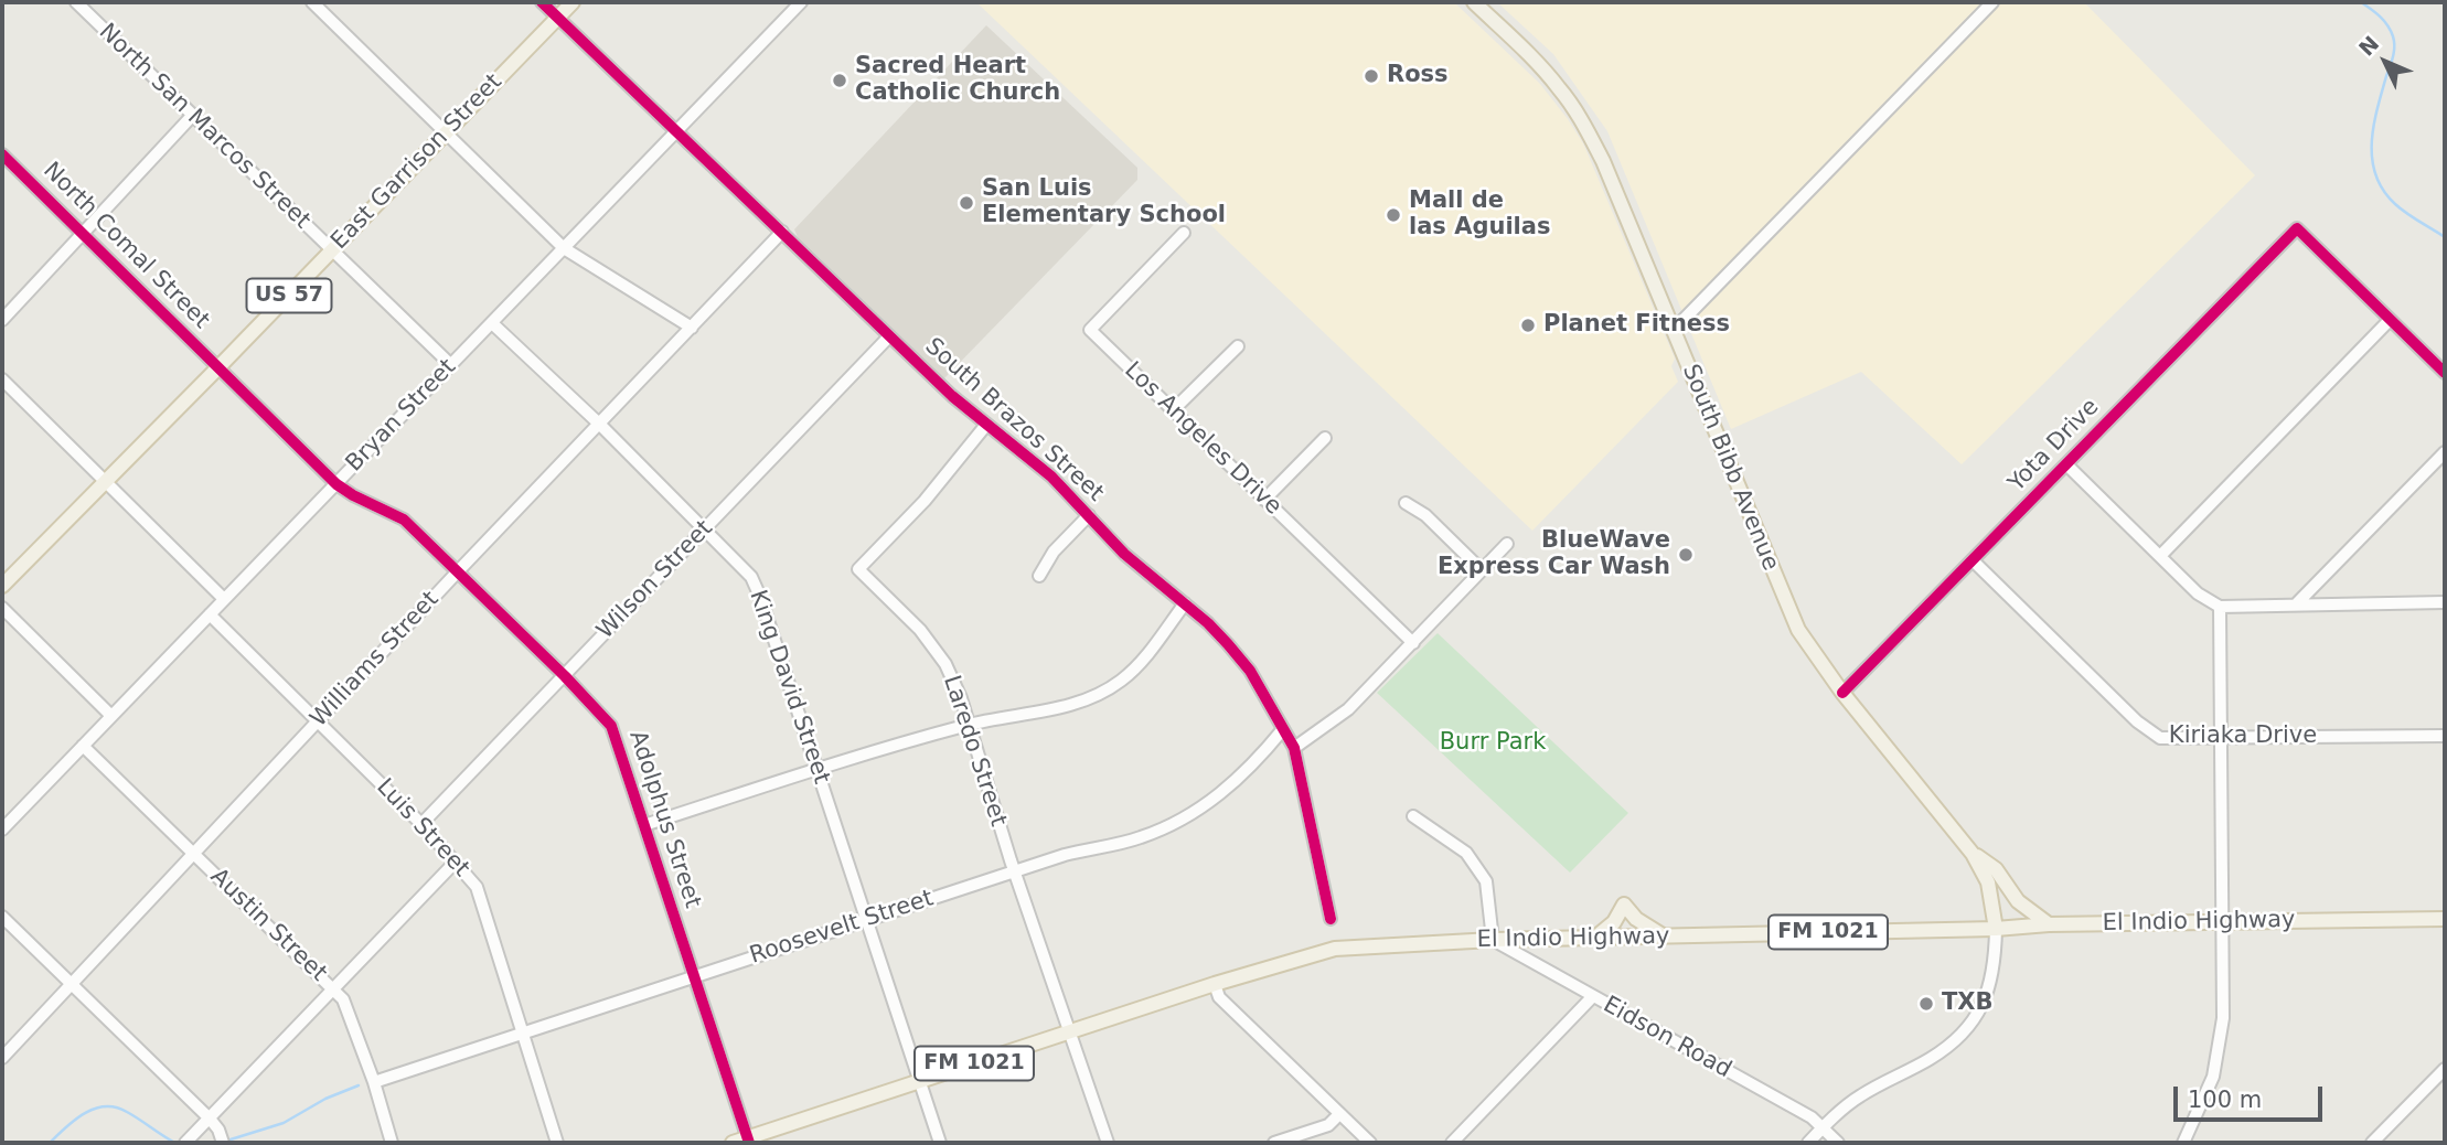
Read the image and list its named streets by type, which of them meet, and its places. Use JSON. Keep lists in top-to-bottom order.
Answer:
{
  "streets": {
    "main road": [
      "East Garrison Street",
      "US 57",
      "South Bibb Avenue",
      "El Indio Highway",
      "FM 1021"
    ],
    "street": [
      "North San Marcos Street",
      "North Comal Street",
      "Bryan Street",
      "South Brazos Street",
      "Los Angeles Drive",
      "Yota Drive",
      "Wilson Street",
      "Williams Street",
      "King David Street",
      "Kiriaka Drive",
      "Laredo Street",
      "Adolphus Street",
      "Luis Street",
      "Austin Street",
      "Roosevelt Street",
      "Eidson Road"
    ]
  },
  "crossings": [
    ["North San Marcos Street", "East Garrison Street"],
    ["North San Marcos Street", "Bryan Street"],
    ["East Garrison Street", "North Comal Street"],
    ["East Garrison Street", "South Brazos Street"],
    ["North Comal Street", "Bryan Street"],
    ["North Comal Street", "Adolphus Street"],
    ["Bryan Street", "South Brazos Street"],
    ["Bryan Street", "King David Street"],
    ["Bryan Street", "Adolphus Street"],
    ["Bryan Street", "Luis Street"],
    ["Bryan Street", "Austin Street"],
    ["South Brazos Street", "Wilson Street"],
    ["South Brazos Street", "Williams Street"],
    ["South Brazos Street", "Laredo Street"],
    ["South Brazos Street", "Roosevelt Street"],
    ["Yota Drive", "South Bibb Avenue"],
    ["Yota Drive", "Kiriaka Drive"],
    ["South Bibb Avenue", "El Indio Highway"],
    ["Wilson Street", "King David Street"],
    ["Wilson Street", "Adolphus Street"],
    ["Wilson Street", "Luis Street"],
    ["Williams Street", "King David Street"],
    ["Williams Street", "Adolphus Street"],
    ["Williams Street", "Luis Street"],
    ["Williams Street", "Austin Street"],
    ["King David Street", "El Indio Highway"],
    ["King David Street", "Roosevelt Street"],
    ["Laredo Street", "El Indio Highway"],
    ["Laredo Street", "Roosevelt Street"],
    ["Adolphus Street", "El Indio Highway"],
    ["Adolphus Street", "Roosevelt Street"],
    ["Luis Street", "Roosevelt Street"],
    ["El Indio Highway", "Eidson Road"],
    ["Austin Street", "Roosevelt Street"]
  ],
  "parks": ["Burr Park"],
  "places": [
    "Ross",
    "Sacred Heart Catholic Church",
    "San Luis Elementary School",
    "Mall de las Aguilas",
    "Planet Fitness",
    "BlueWave Express Car Wash",
    "TXB"
  ],
  "scale_bar": "100 m",
  "north": "top left"
}
